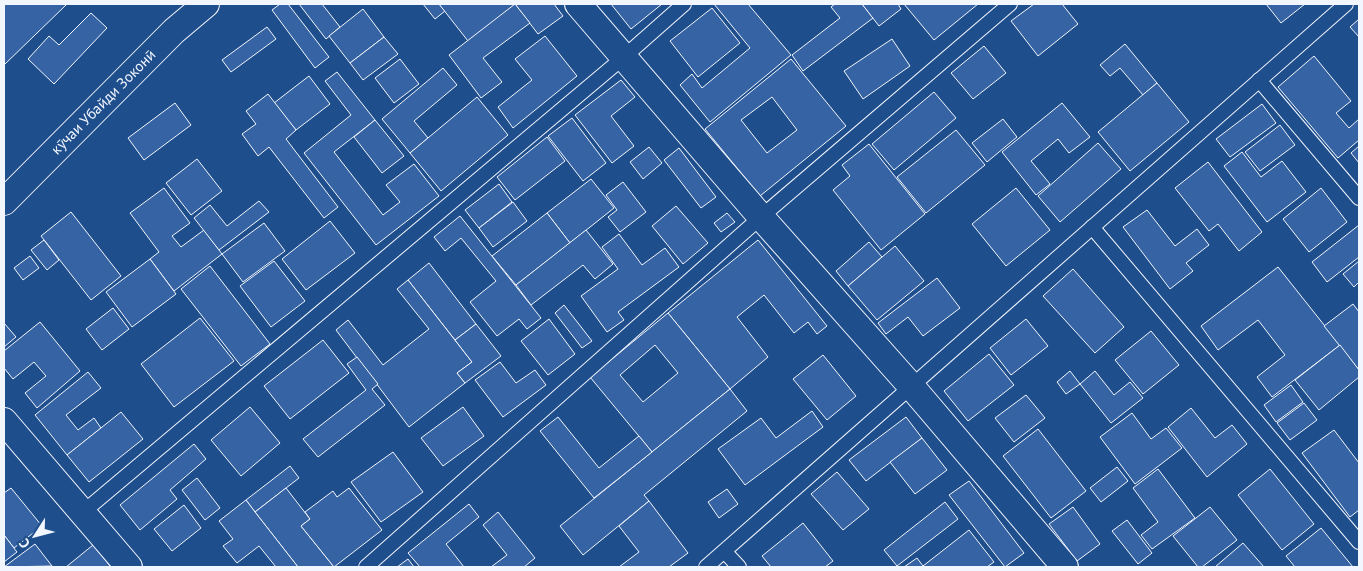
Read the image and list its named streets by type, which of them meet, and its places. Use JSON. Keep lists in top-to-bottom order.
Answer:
{
  "streets": {
    "street": ["кӯчаи Убайди Зоконӣ"]
  },
  "north": "bottom left"
}
